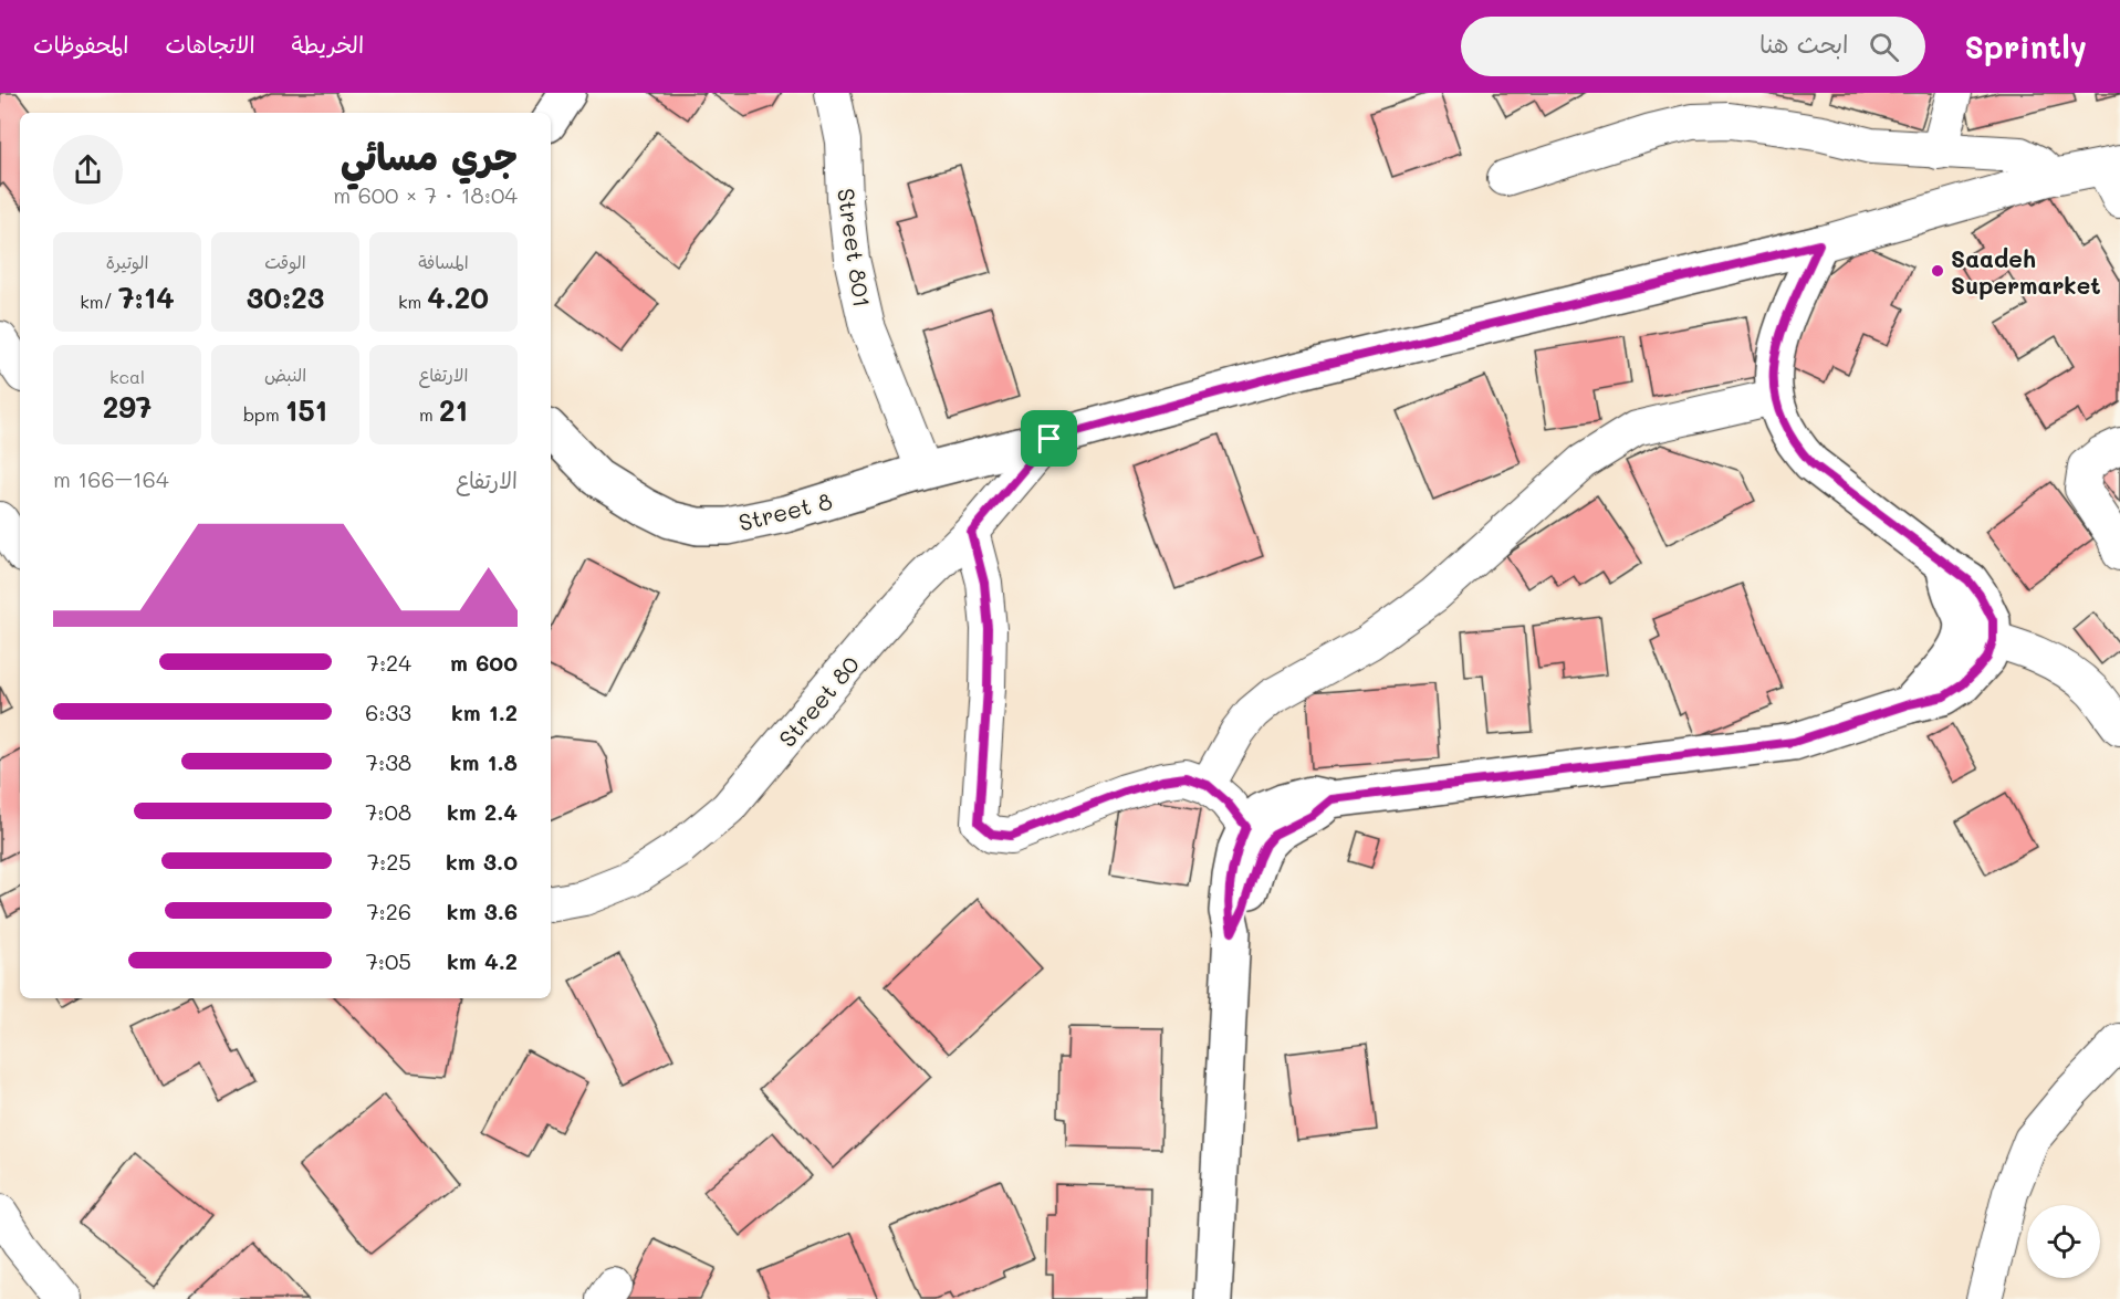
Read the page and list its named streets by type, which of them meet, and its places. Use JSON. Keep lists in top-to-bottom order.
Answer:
{
  "streets": {
    "street": ["Street 801", "Street 8", "Street 80"]
  },
  "crossings": [
    ["Street 801", "Street 8"],
    ["Street 8", "Street 80"]
  ],
  "places": ["Saadeh Supermarket"],
  "page": {
    "header": "Sprintly",
    "search": "ابحث هنا",
    "nav": ["الخريطة", "الاتجاهات", "المحفوظات"],
    "heading": ["جري مسائي", "18:04 · 7 × 600 m"],
    "stats": [
      ["المسافة", "4.20 km"],
      ["الوقت", "30:23"],
      ["الوتيرة", "7:14 /km"],
      ["الارتفاع", "21 m"],
      ["النبض", "151 bpm"],
      ["kcal", "297"]
    ],
    "chart": ["الارتفاع", "164–166 m"],
    "list": [
      {
        "name": "600 m",
        "note": "7:24"
      },
      {
        "name": "1.2 km",
        "note": "6:33"
      },
      {
        "name": "1.8 km",
        "note": "7:38"
      },
      {
        "name": "2.4 km",
        "note": "7:08"
      },
      {
        "name": "3.0 km",
        "note": "7:25"
      },
      {
        "name": "3.6 km",
        "note": "7:26"
      },
      {
        "name": "4.2 km",
        "note": "7:05"
      }
    ]
  }
}
